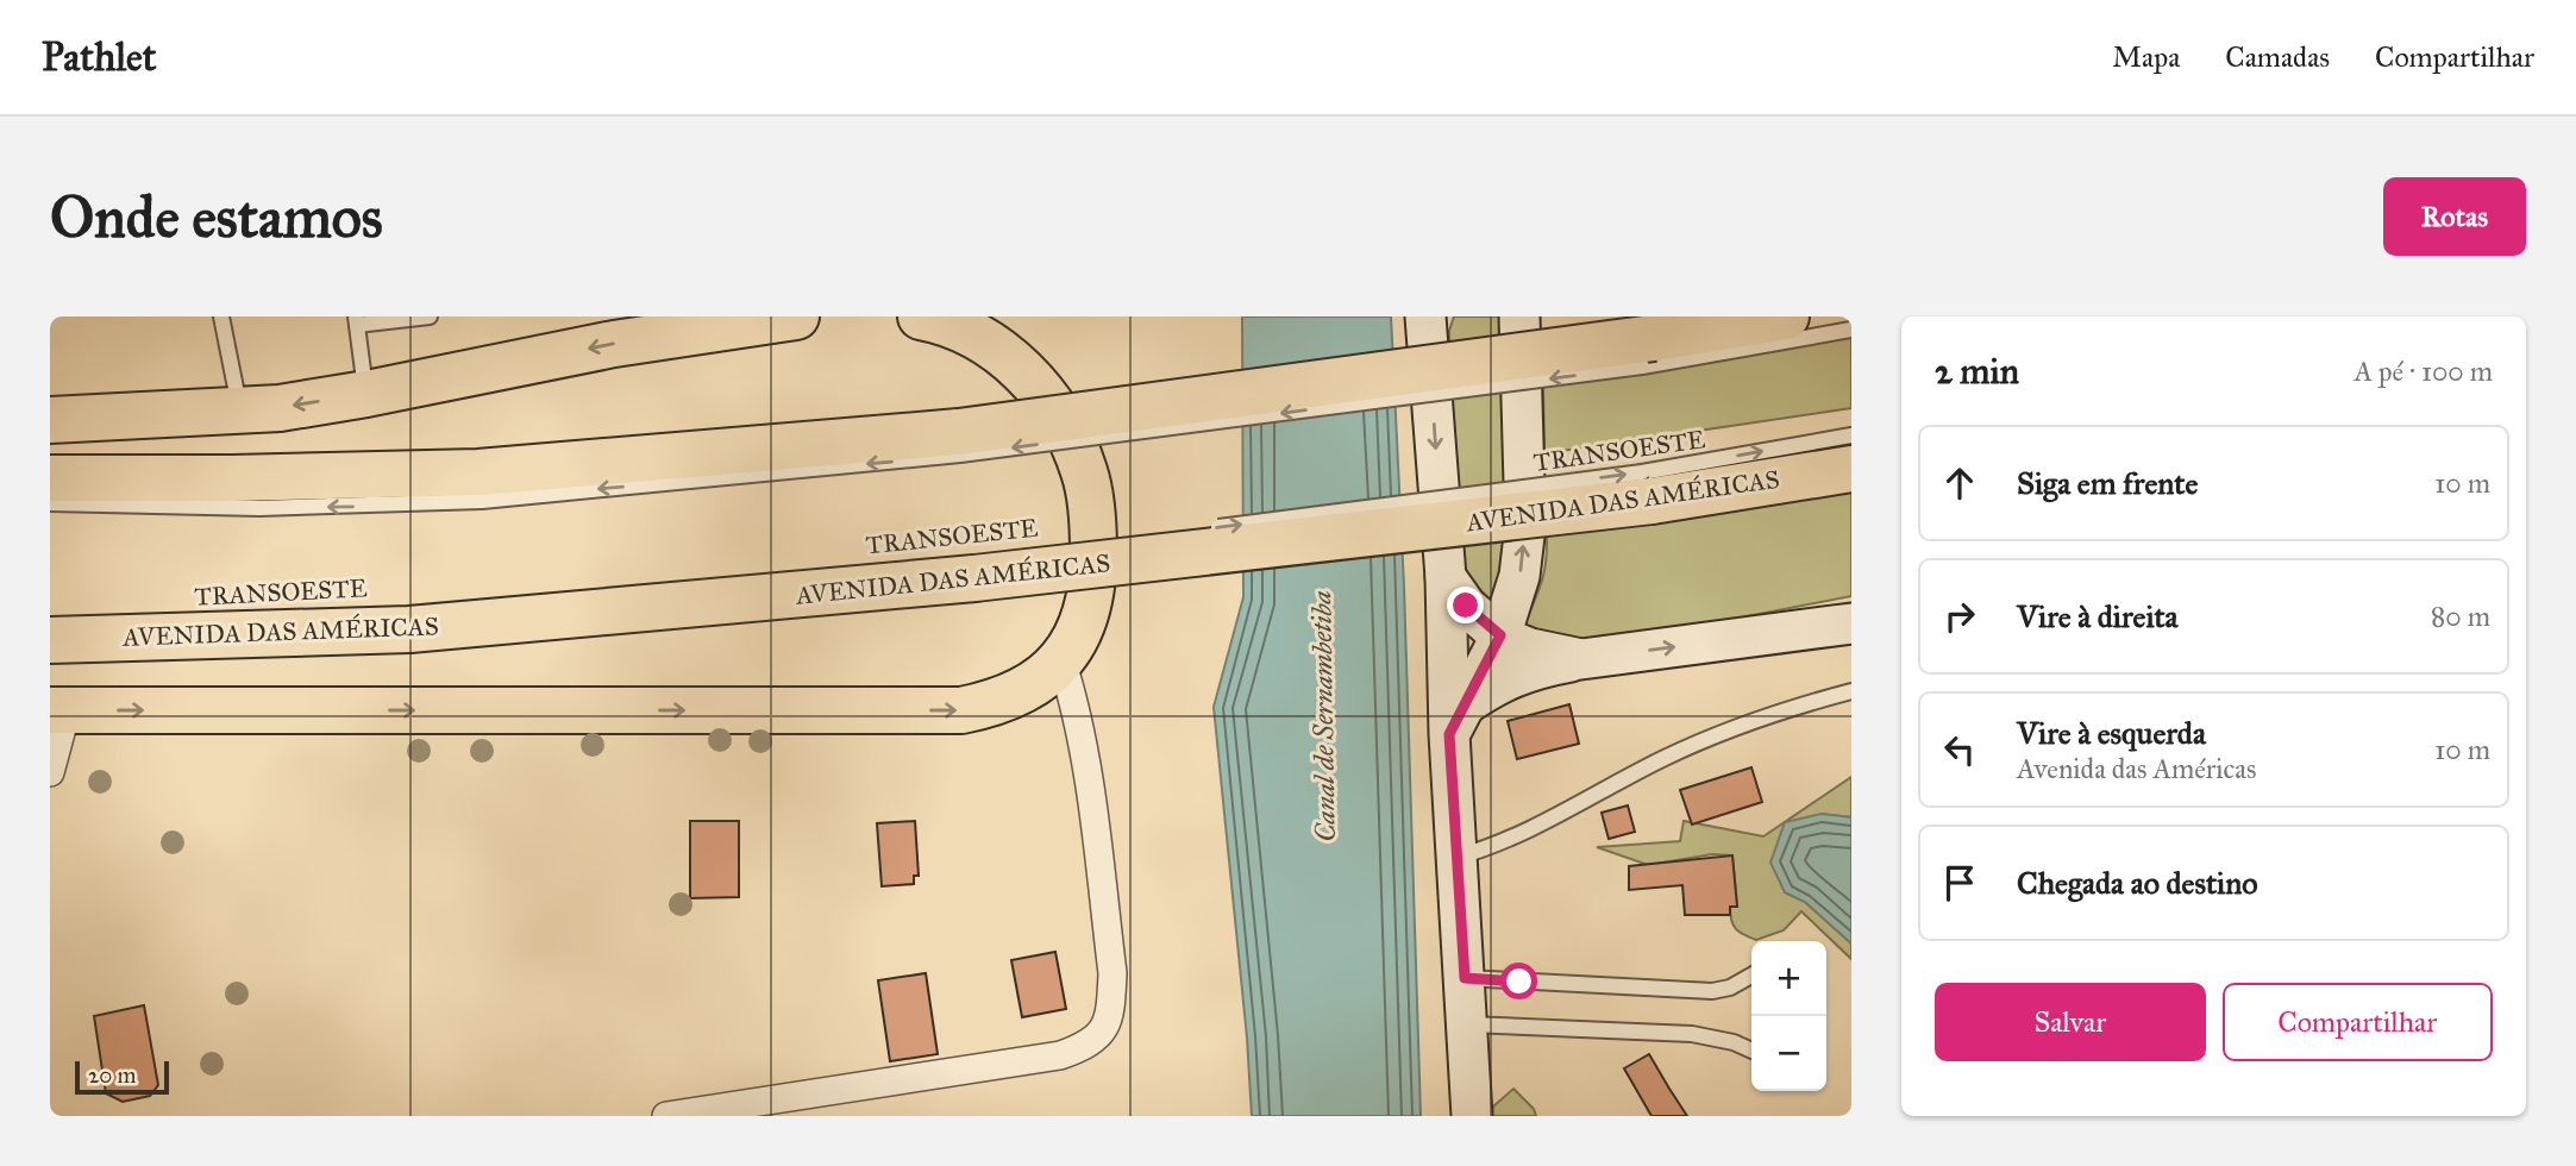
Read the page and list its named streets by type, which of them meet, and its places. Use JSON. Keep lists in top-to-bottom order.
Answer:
{
  "streets": {
    "highway": ["AVENIDA DAS AMÉRICAS"],
    "lane": ["TRANSOESTE"]
  },
  "crossings": [
    ["TRANSOESTE", "AVENIDA DAS AMÉRICAS"]
  ],
  "one_way": ["TRANSOESTE"],
  "water": ["Canal de Sernambetiba"],
  "scale_bar": "20 m",
  "page": {
    "header": "Pathlet",
    "nav": ["Mapa", "Camadas", "Compartilhar"],
    "buttons": [
      "Rotas",
      ["Salvar", "Compartilhar"]
    ],
    "title": "Onde estamos",
    "heading": ["2 min", "A pé · 100 m"],
    "list": [
      ["Siga em frente", "10 m"],
      ["Vire à direita", "80 m"],
      ["Vire à esquerda", "Avenida das Américas", "10 m"],
      "Chegada ao destino"
    ],
    "map_buttons": ["+", "−"],
    "scale": "20 m"
  }
}
